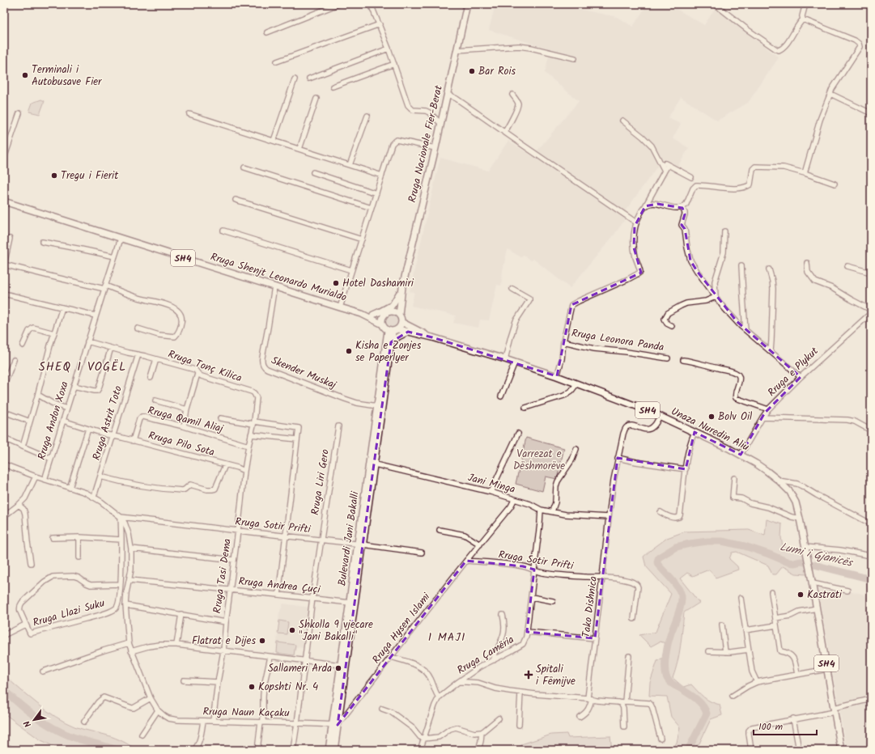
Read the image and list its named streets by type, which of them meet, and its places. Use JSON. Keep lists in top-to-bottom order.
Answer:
{
  "streets": {
    "main road": [
      "Rruga Nacionale Fier-Berat",
      "SH4",
      "Rruga Shenjt Leonardo Murialdo",
      "Unaza Nuredin Aliu",
      "Bulevardi Jani Bakalli"
    ],
    "street": [
      "Rruga Leonora Panda",
      "Rruga Tonç Kilica",
      "Rruga e Plykut",
      "Skender Muskaj",
      "Rruga Qamil Aliaj",
      "Rruga Andon Xoxa",
      "Rruga Astrit Toto",
      "Rruga Pilo Sota",
      "Rruga Liri Gero",
      "Jani Minga",
      "Rruga Sotir Prifti",
      "Rruga Tasi Dema",
      "Rruga Andrea Çuçi",
      "Tako Dishnica",
      "Rruga Llazi Suku",
      "Rruga Hysen Islami",
      "Rruga Çamëria",
      "Rruga Naun Kaçaku"
    ]
  },
  "crossings": [
    ["Rruga Nacionale Fier-Berat", "SH4"],
    ["Rruga Nacionale Fier-Berat", "Rruga Shenjt Leonardo Murialdo"],
    ["Rruga Nacionale Fier-Berat", "Unaza Nuredin Aliu"],
    ["Rruga Nacionale Fier-Berat", "Bulevardi Jani Bakalli"],
    ["SH4", "Rruga Shenjt Leonardo Murialdo"],
    ["SH4", "Unaza Nuredin Aliu"],
    ["SH4", "Bulevardi Jani Bakalli"],
    ["Rruga Shenjt Leonardo Murialdo", "Skender Muskaj"],
    ["Rruga Shenjt Leonardo Murialdo", "Rruga Andon Xoxa"],
    ["Rruga Shenjt Leonardo Murialdo", "Unaza Nuredin Aliu"],
    ["Rruga Shenjt Leonardo Murialdo", "Bulevardi Jani Bakalli"],
    ["Rruga Tonç Kilica", "Rruga Andon Xoxa"],
    ["Rruga Tonç Kilica", "Rruga Astrit Toto"],
    ["Rruga Tonç Kilica", "Rruga Tasi Dema"],
    ["Rruga e Plykut", "Unaza Nuredin Aliu"],
    ["Skender Muskaj", "Bulevardi Jani Bakalli"],
    ["Rruga Qamil Aliaj", "Rruga Pilo Sota"],
    ["Rruga Qamil Aliaj", "Rruga Tasi Dema"],
    ["Rruga Andon Xoxa", "Rruga Pilo Sota"],
    ["Rruga Andon Xoxa", "Rruga Naun Kaçaku"],
    ["Rruga Astrit Toto", "Rruga Pilo Sota"],
    ["Rruga Astrit Toto", "Rruga Naun Kaçaku"],
    ["Unaza Nuredin Aliu", "Bulevardi Jani Bakalli"],
    ["Unaza Nuredin Aliu", "Tako Dishnica"],
    ["Rruga Pilo Sota", "Rruga Tasi Dema"],
    ["Rruga Liri Gero", "Rruga Sotir Prifti"],
    ["Rruga Liri Gero", "Rruga Andrea Çuçi"],
    ["Jani Minga", "Bulevardi Jani Bakalli"],
    ["Jani Minga", "Tako Dishnica"],
    ["Jani Minga", "Rruga Hysen Islami"],
    ["Jani Minga", "Rruga Çamëria"],
    ["Rruga Sotir Prifti", "Bulevardi Jani Bakalli"],
    ["Rruga Sotir Prifti", "Rruga Tasi Dema"],
    ["Rruga Sotir Prifti", "Tako Dishnica"],
    ["Rruga Sotir Prifti", "Rruga Llazi Suku"],
    ["Rruga Sotir Prifti", "Rruga Hysen Islami"],
    ["Rruga Sotir Prifti", "Rruga Çamëria"],
    ["Rruga Sotir Prifti", "Rruga Naun Kaçaku"],
    ["Bulevardi Jani Bakalli", "Rruga Andrea Çuçi"],
    ["Bulevardi Jani Bakalli", "Rruga Hysen Islami"],
    ["Bulevardi Jani Bakalli", "Rruga Naun Kaçaku"],
    ["Rruga Tasi Dema", "Rruga Andrea Çuçi"],
    ["Rruga Tasi Dema", "Rruga Naun Kaçaku"],
    ["Rruga Andrea Çuçi", "Rruga Naun Kaçaku"],
    ["Rruga Llazi Suku", "Rruga Naun Kaçaku"],
    ["Rruga Hysen Islami", "Rruga Naun Kaçaku"]
  ],
  "districts": ["SHEQ I VOGËL", "1 MAJI"],
  "water": ["Lumi i Gjanicës"],
  "parks": ["Varrezat e Dëshmorëve"],
  "places": {
    "other": [
      "Bar Rois",
      "Terminali i Autobusave Fier",
      "Tregu i Fierit",
      "Hotel Dashamiri",
      "Kisha e Zonjes se Paperlyer",
      "Bolv Oil",
      "Kastrati",
      "Shkolla 9 vjecare \"Jani Bakalli\"",
      "Flatrat e Dijes",
      "Sallameri Arda",
      "Kopshti Nr. 4"
    ],
    "health": ["Spitali i Fëmijve"]
  },
  "scale_bar": "100 m",
  "north": "bottom left"
}
